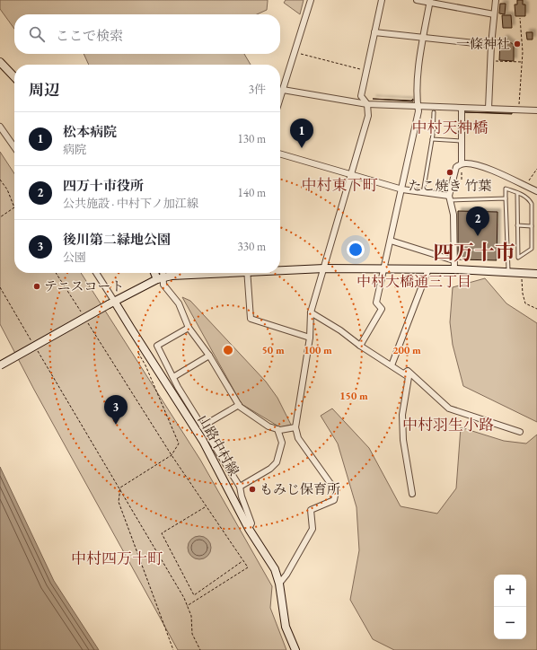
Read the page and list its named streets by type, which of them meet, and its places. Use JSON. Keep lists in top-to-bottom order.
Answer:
{
  "streets": {
    "main road": ["山路中村線"]
  },
  "districts": [
    "中村天神橋",
    "中村東下町",
    "四万十市",
    "中村大橋通三丁目",
    "中村羽生小路",
    "中村四万十町"
  ],
  "places": [
    "一條神社",
    "たこ焼き 竹葉",
    "テニスコート",
    "もみじ保育所"
  ],
  "page": {
    "search": "ここで検索",
    "heading": ["周辺", "3件"],
    "list": [
      {
        "mark": "1",
        "name": "松本病院",
        "note": "病院",
        "value": "130 m"
      },
      {
        "mark": "2",
        "name": "四万十市役所",
        "note": "公共施設 · 中村下ノ加江線",
        "value": "140 m"
      },
      {
        "mark": "3",
        "name": "後川第二緑地公園",
        "note": "公園",
        "value": "330 m"
      }
    ],
    "pins": ["1", "2", "3"],
    "map_buttons": ["+", "−"]
  },
  "rings": [
    "50 m",
    "100 m",
    "200 m",
    "150 m"
  ]
}
